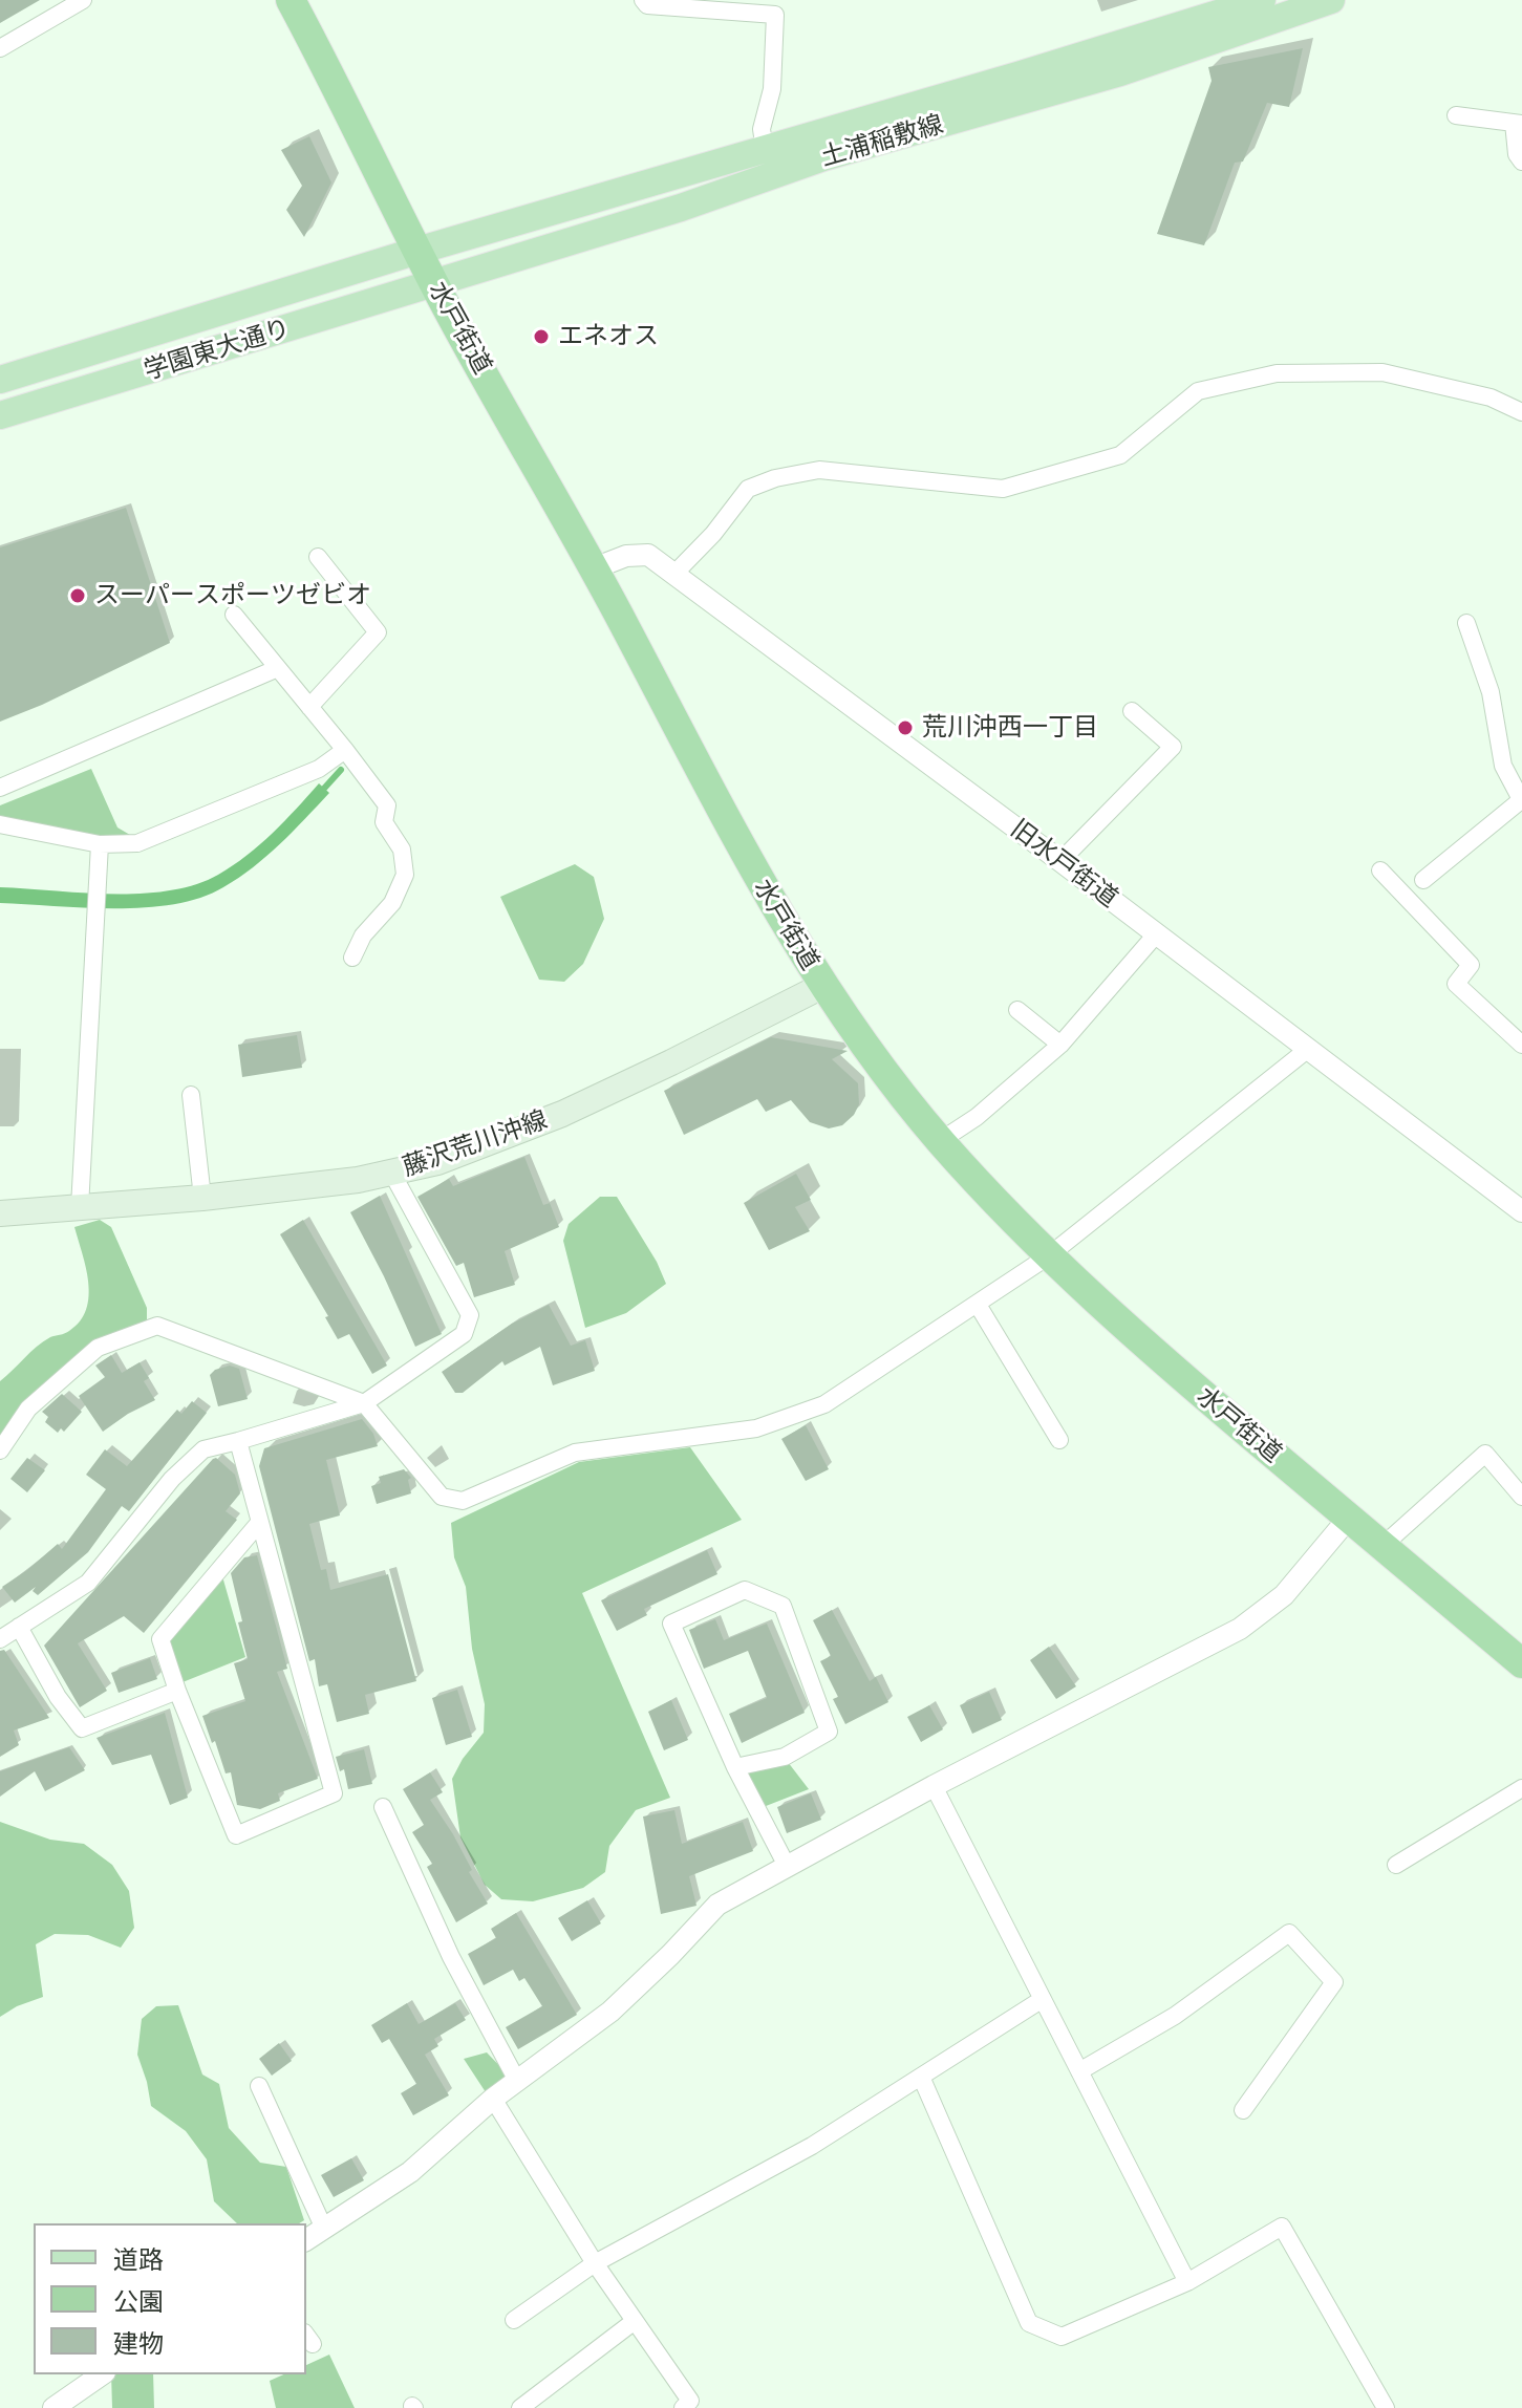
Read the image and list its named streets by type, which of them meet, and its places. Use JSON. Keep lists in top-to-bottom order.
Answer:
{
  "streets": {
    "highway": ["水戸街道"],
    "main road": ["土浦稲敷線", "学園東大通り", "藤沢荒川沖線"],
    "street": ["旧水戸街道"]
  },
  "crossings": [
    ["土浦稲敷線", "水戸街道"],
    ["土浦稲敷線", "学園東大通り"],
    ["水戸街道", "学園東大通り"],
    ["水戸街道", "旧水戸街道"],
    ["水戸街道", "藤沢荒川沖線"]
  ],
  "places": ["エネオス", "スーパースポーツゼビオ", "荒川沖西一丁目"],
  "legend": ["道路", "公園", "建物"]
}
